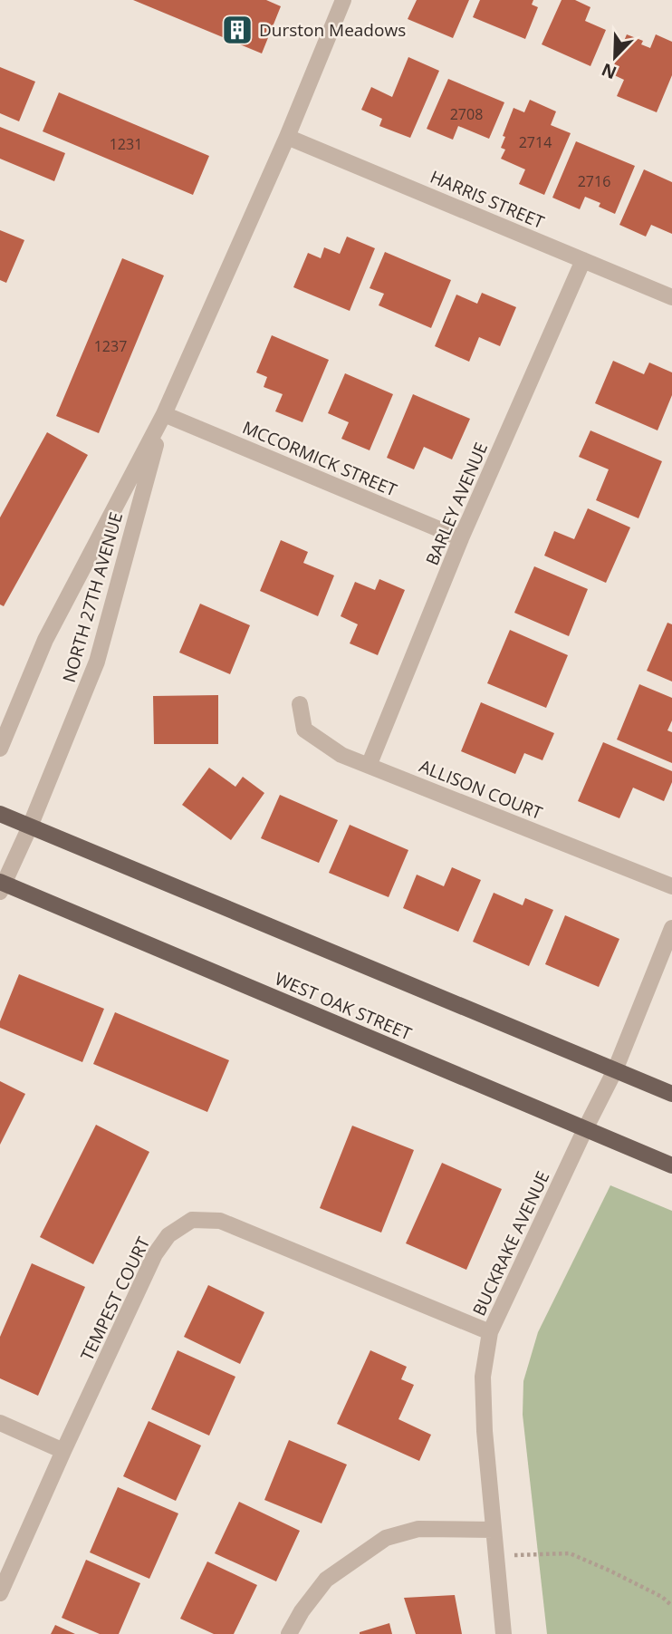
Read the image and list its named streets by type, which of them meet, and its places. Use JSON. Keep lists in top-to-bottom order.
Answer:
{
  "streets": {
    "main road": ["WEST OAK STREET"],
    "street": [
      "HARRIS STREET",
      "MCCORMICK STREET",
      "BARLEY AVENUE",
      "NORTH 27TH AVENUE",
      "ALLISON COURT",
      "BUCKRAKE AVENUE",
      "TEMPEST COURT"
    ]
  },
  "crossings": [
    ["HARRIS STREET", "BARLEY AVENUE"],
    ["HARRIS STREET", "NORTH 27TH AVENUE"],
    ["MCCORMICK STREET", "BARLEY AVENUE"],
    ["MCCORMICK STREET", "NORTH 27TH AVENUE"],
    ["BARLEY AVENUE", "ALLISON COURT"],
    ["NORTH 27TH AVENUE", "WEST OAK STREET"],
    ["WEST OAK STREET", "BUCKRAKE AVENUE"],
    ["BUCKRAKE AVENUE", "TEMPEST COURT"]
  ],
  "places": {
    "building": ["Durston Meadows"]
  },
  "house_numbers": [
    "2708",
    "2714",
    "1231",
    "2716",
    "1237"
  ],
  "north": "bottom left"
}
